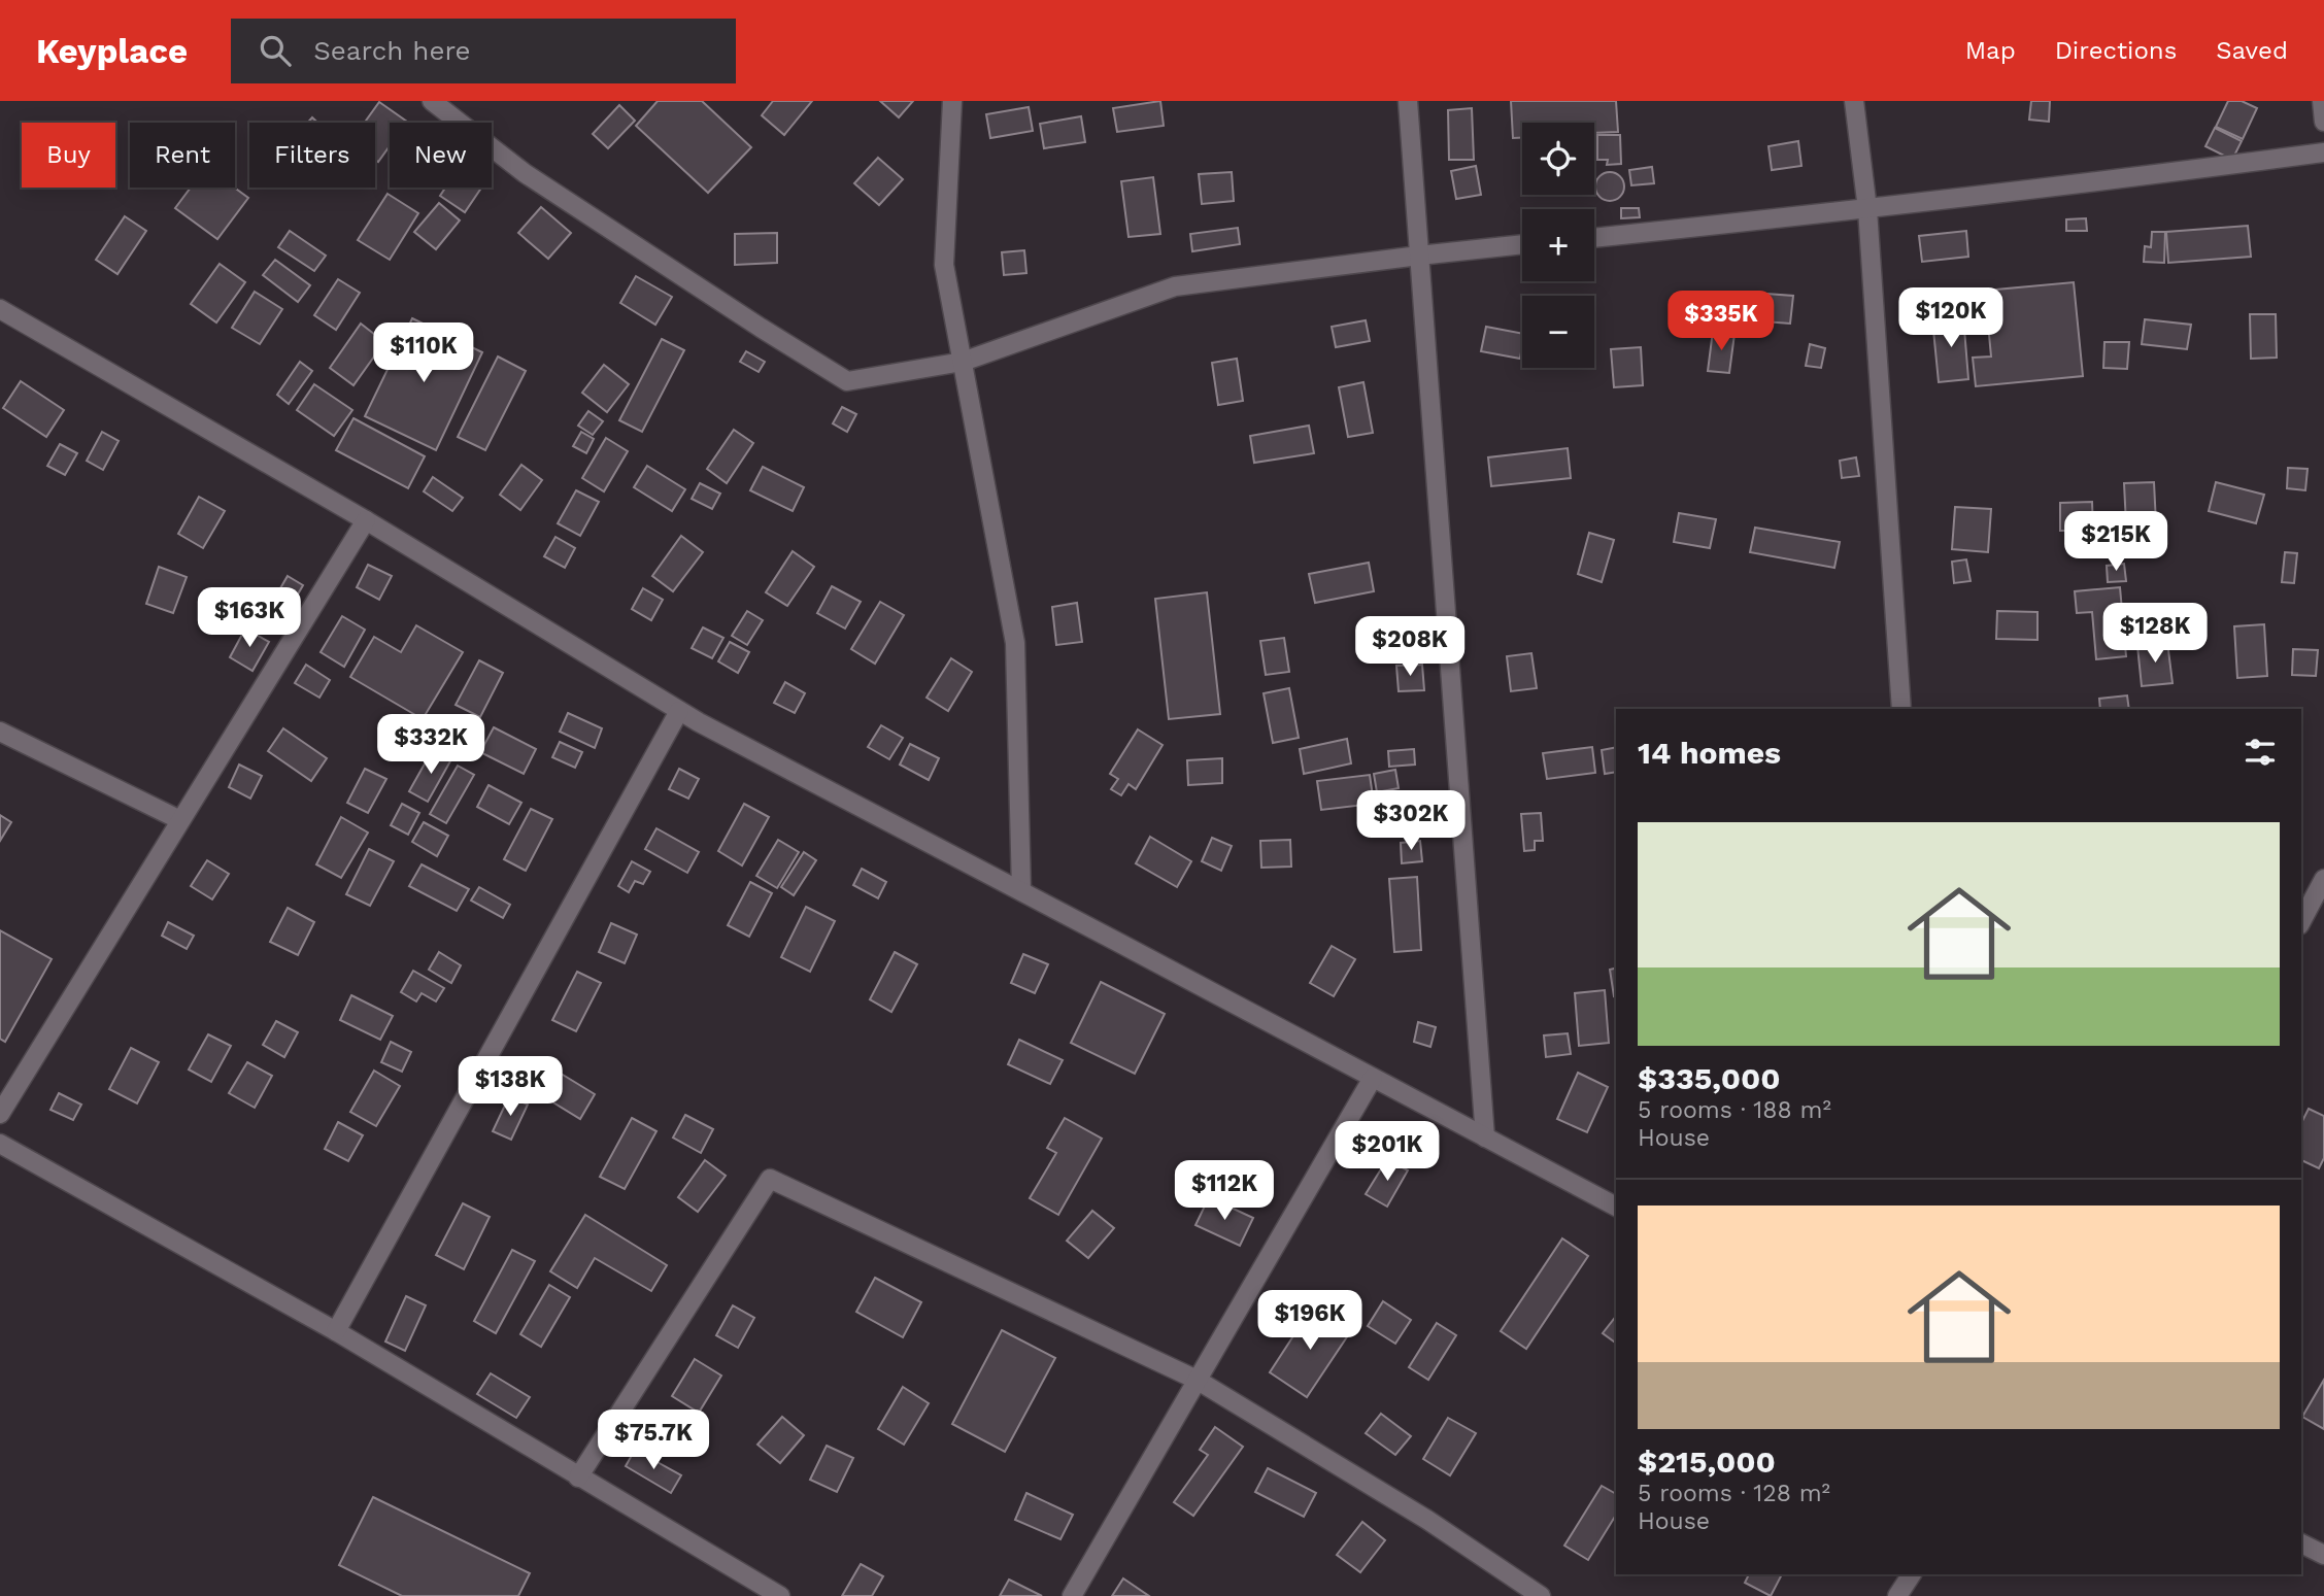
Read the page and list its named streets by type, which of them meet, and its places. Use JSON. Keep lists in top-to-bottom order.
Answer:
{
  "page": {
    "header": "Keyplace",
    "search": "Search here",
    "nav": ["Map", "Directions", "Saved"],
    "map_buttons": ["+", "−"],
    "chip": [
      "Buy",
      "Rent",
      "Filters",
      "New"
    ],
    "price": [
      "$120K",
      "$335K",
      "$110K",
      "$215K",
      "$163K",
      "$128K",
      "$208K",
      "$332K",
      "$302K",
      "$138K",
      "$201K",
      "$112K",
      "$196K",
      "$75.7K"
    ],
    "heading": "14 homes",
    "list": [
      {
        "name": "$335,000",
        "note": "5 rooms · 188 m² · House"
      },
      {
        "name": "$215,000",
        "note": "5 rooms · 128 m² · House"
      }
    ]
  }
}
